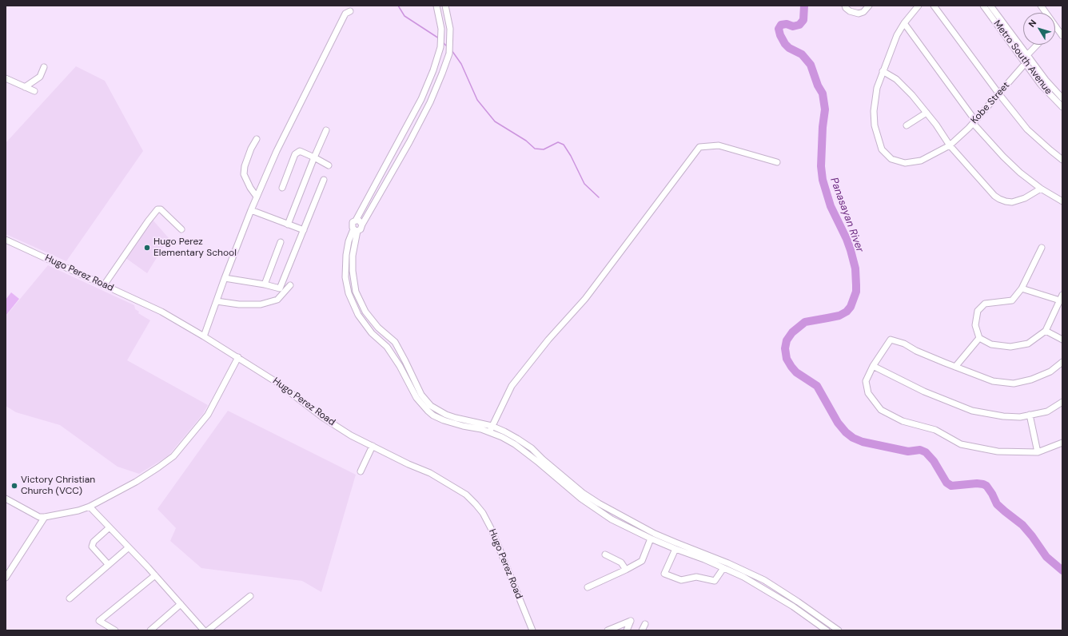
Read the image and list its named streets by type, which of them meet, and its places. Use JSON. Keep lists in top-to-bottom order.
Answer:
{
  "streets": {
    "street": ["Metro South Avenue", "Kobe Street", "Hugo Perez Road"]
  },
  "crossings": [
    ["Metro South Avenue", "Kobe Street"]
  ],
  "water": ["Panasayan River"],
  "places": ["Hugo Perez Elementary School", "Victory Christian Church (VCC)"],
  "north": "top left"
}
